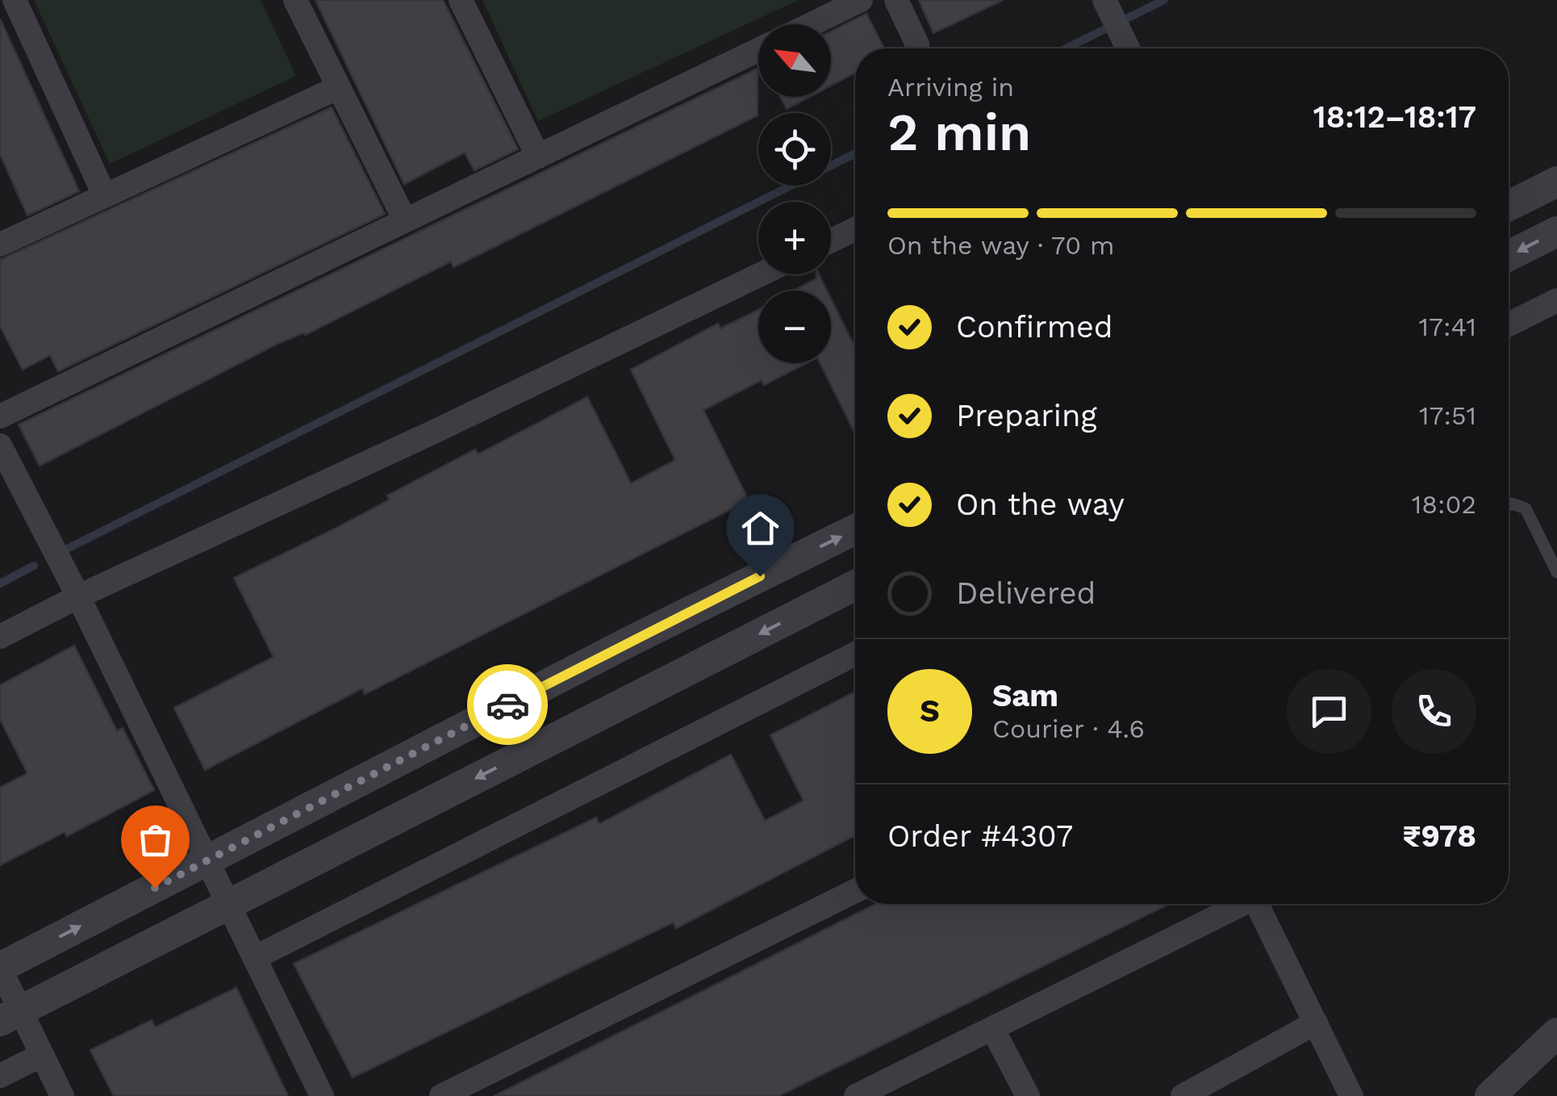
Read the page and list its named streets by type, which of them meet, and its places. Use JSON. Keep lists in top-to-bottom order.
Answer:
{
  "north": "top left",
  "page": {
    "map_buttons": ["+", "−"],
    "heading": ["2 min", "Arriving in", "18:12–18:17"],
    "panel": [
      "Sam",
      "Courier · 4.6",
      "Order #4307",
      "₹978"
    ],
    "bar": "On the way · 70 m",
    "list": [
      ["Confirmed", "17:41"],
      ["Preparing", "17:51"],
      ["On the way", "18:02"],
      "Delivered"
    ],
    "round": "S"
  }
}
